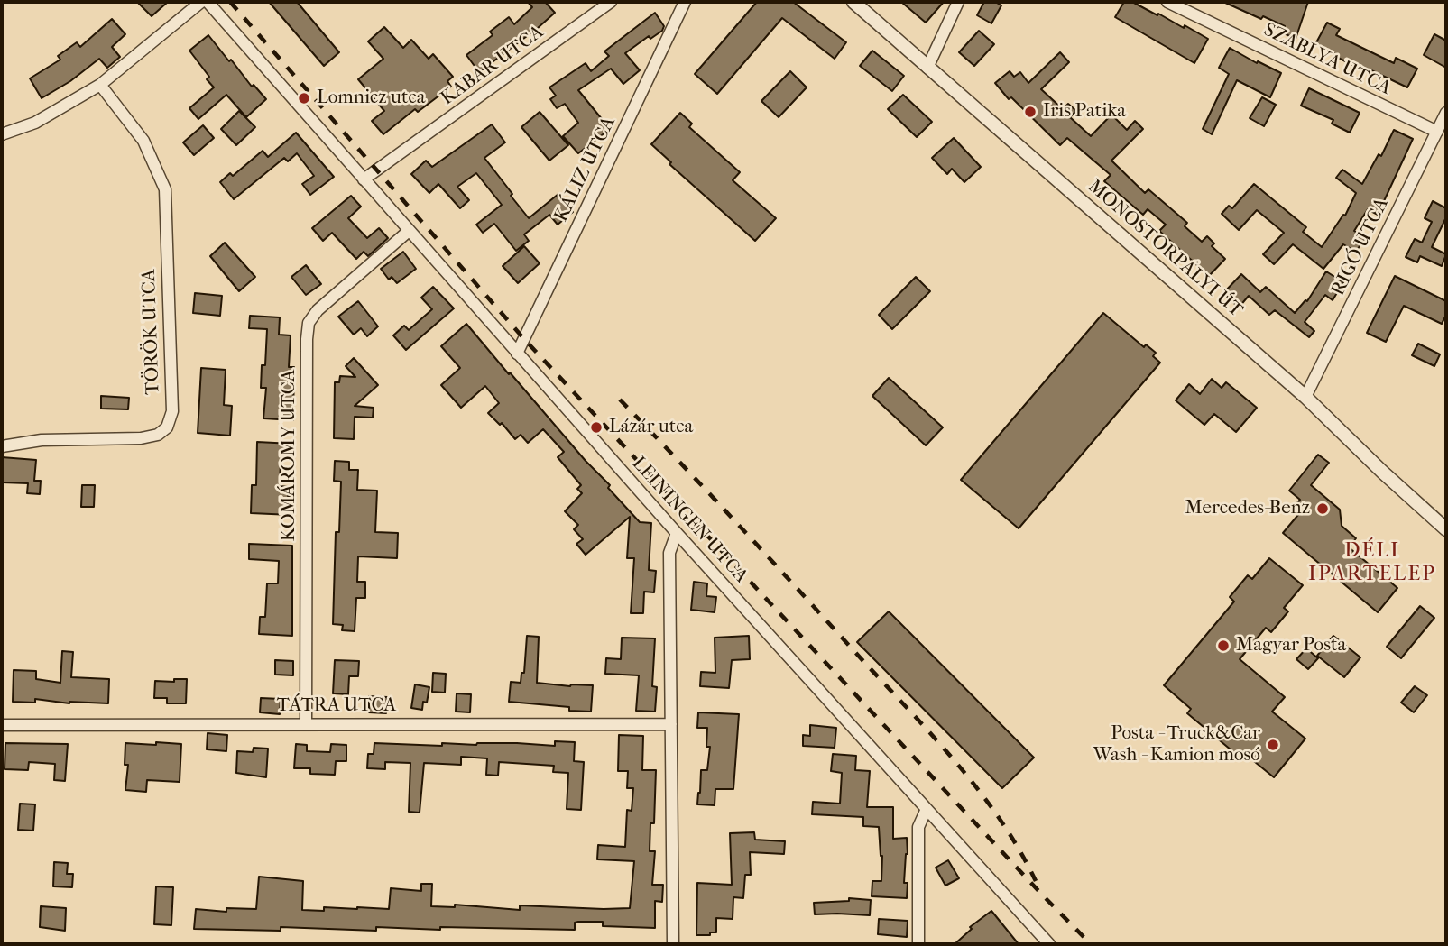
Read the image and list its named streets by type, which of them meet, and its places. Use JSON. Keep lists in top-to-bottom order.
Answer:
{
  "streets": {
    "street": [
      "SZABLYA UTCA",
      "KABAR UTCA",
      "KÁLIZ UTCA",
      "RIGÓ UTCA",
      "MONOSTORPÁLYI ÚT",
      "TÖRÖK UTCA",
      "KOMÁROMY UTCA",
      "LEININGEN UTCA",
      "TÁTRA UTCA"
    ]
  },
  "crossings": [
    ["SZABLYA UTCA", "RIGÓ UTCA"],
    ["KABAR UTCA", "LEININGEN UTCA"],
    ["KÁLIZ UTCA", "LEININGEN UTCA"],
    ["RIGÓ UTCA", "MONOSTORPÁLYI ÚT"],
    ["KOMÁROMY UTCA", "LEININGEN UTCA"],
    ["KOMÁROMY UTCA", "TÁTRA UTCA"]
  ],
  "districts": ["DÉLI IPARTELEP"],
  "places": [
    "Lomnicz utca",
    "Iris Patika",
    "Lázár utca",
    "Mercedes-Benz",
    "Magyar Posta",
    "Posta - Truck&Car Wash - Kamion mosó"
  ]
}
